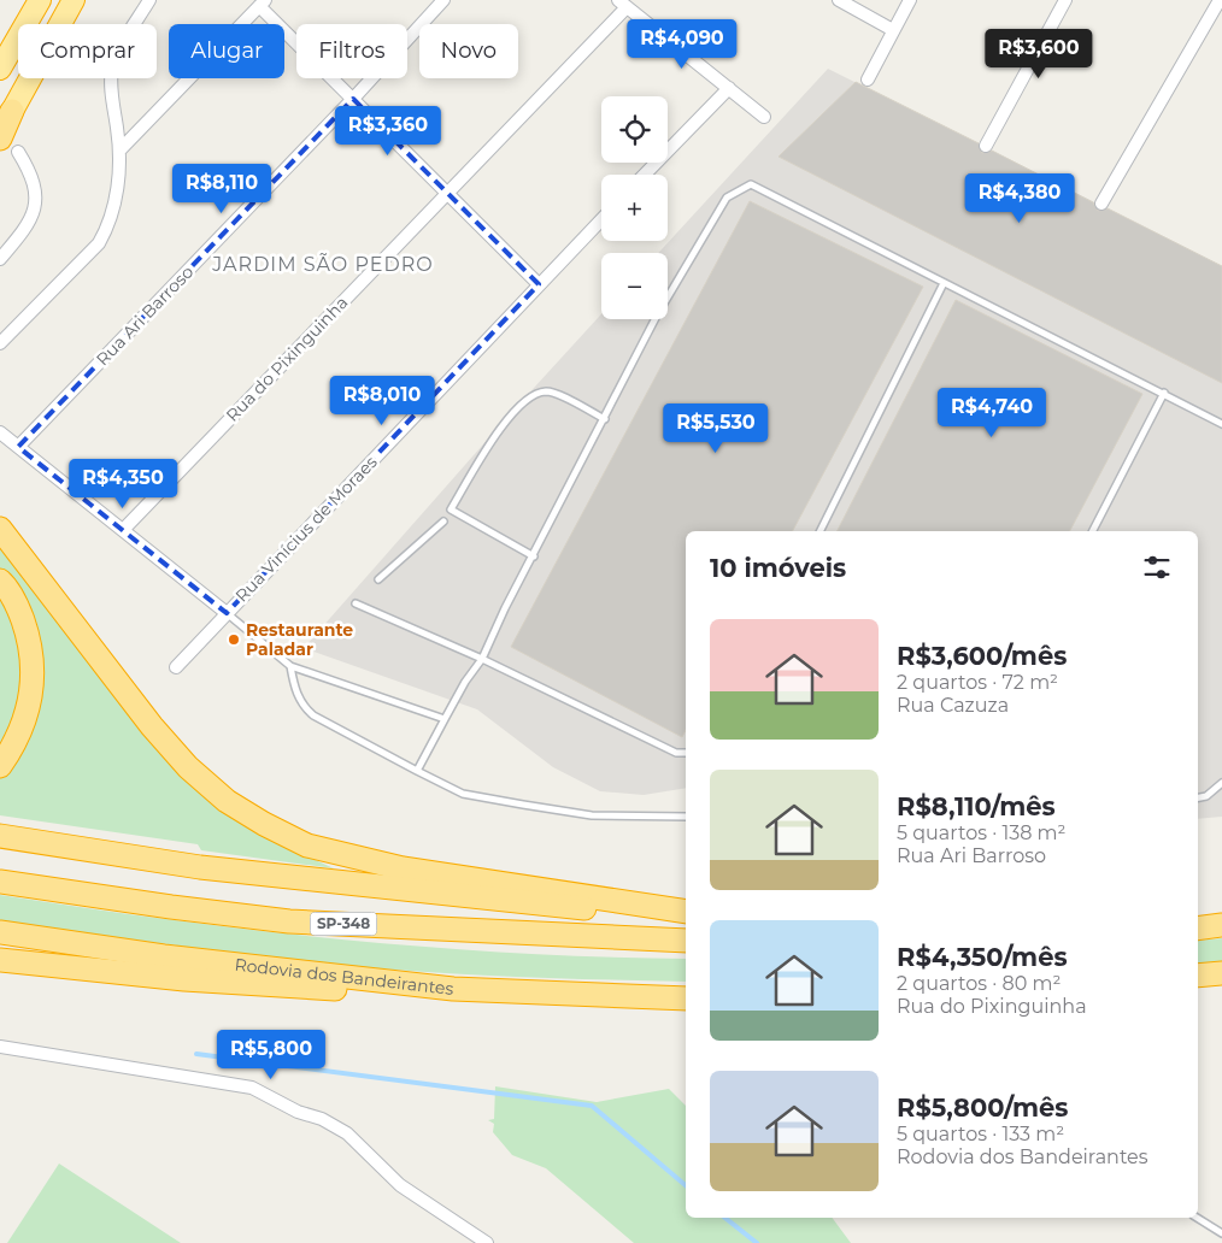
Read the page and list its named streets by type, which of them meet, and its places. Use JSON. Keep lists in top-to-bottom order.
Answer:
{
  "streets": {
    "highway": ["SP-348", "Rodovia dos Bandeirantes"],
    "street": ["Rua Ari Barroso", "Rua do Pixinguinha", "Rua Vinícius de Moraes"]
  },
  "districts": ["JARDIM SÃO PEDRO"],
  "places": ["Restaurante Paladar"],
  "page": {
    "price": [
      "R$4,090",
      "R$3,600",
      "R$3,360",
      "R$8,110",
      "R$4,380",
      "R$8,010",
      "R$4,740",
      "R$5,530",
      "R$4,350",
      "R$5,800"
    ],
    "chip": [
      "Comprar",
      "Alugar",
      "Filtros",
      "Novo"
    ],
    "map_buttons": ["+", "−"],
    "heading": "10 imóveis",
    "list": [
      {
        "name": "R$3,600/mês",
        "note": "2 quartos · 72 m² · Rua Cazuza"
      },
      {
        "name": "R$8,110/mês",
        "note": "5 quartos · 138 m² · Rua Ari Barroso"
      },
      {
        "name": "R$4,350/mês",
        "note": "2 quartos · 80 m² · Rua do Pixinguinha"
      },
      {
        "name": "R$5,800/mês",
        "note": "5 quartos · 133 m² · Rodovia dos Bandeirantes"
      }
    ]
  }
}
